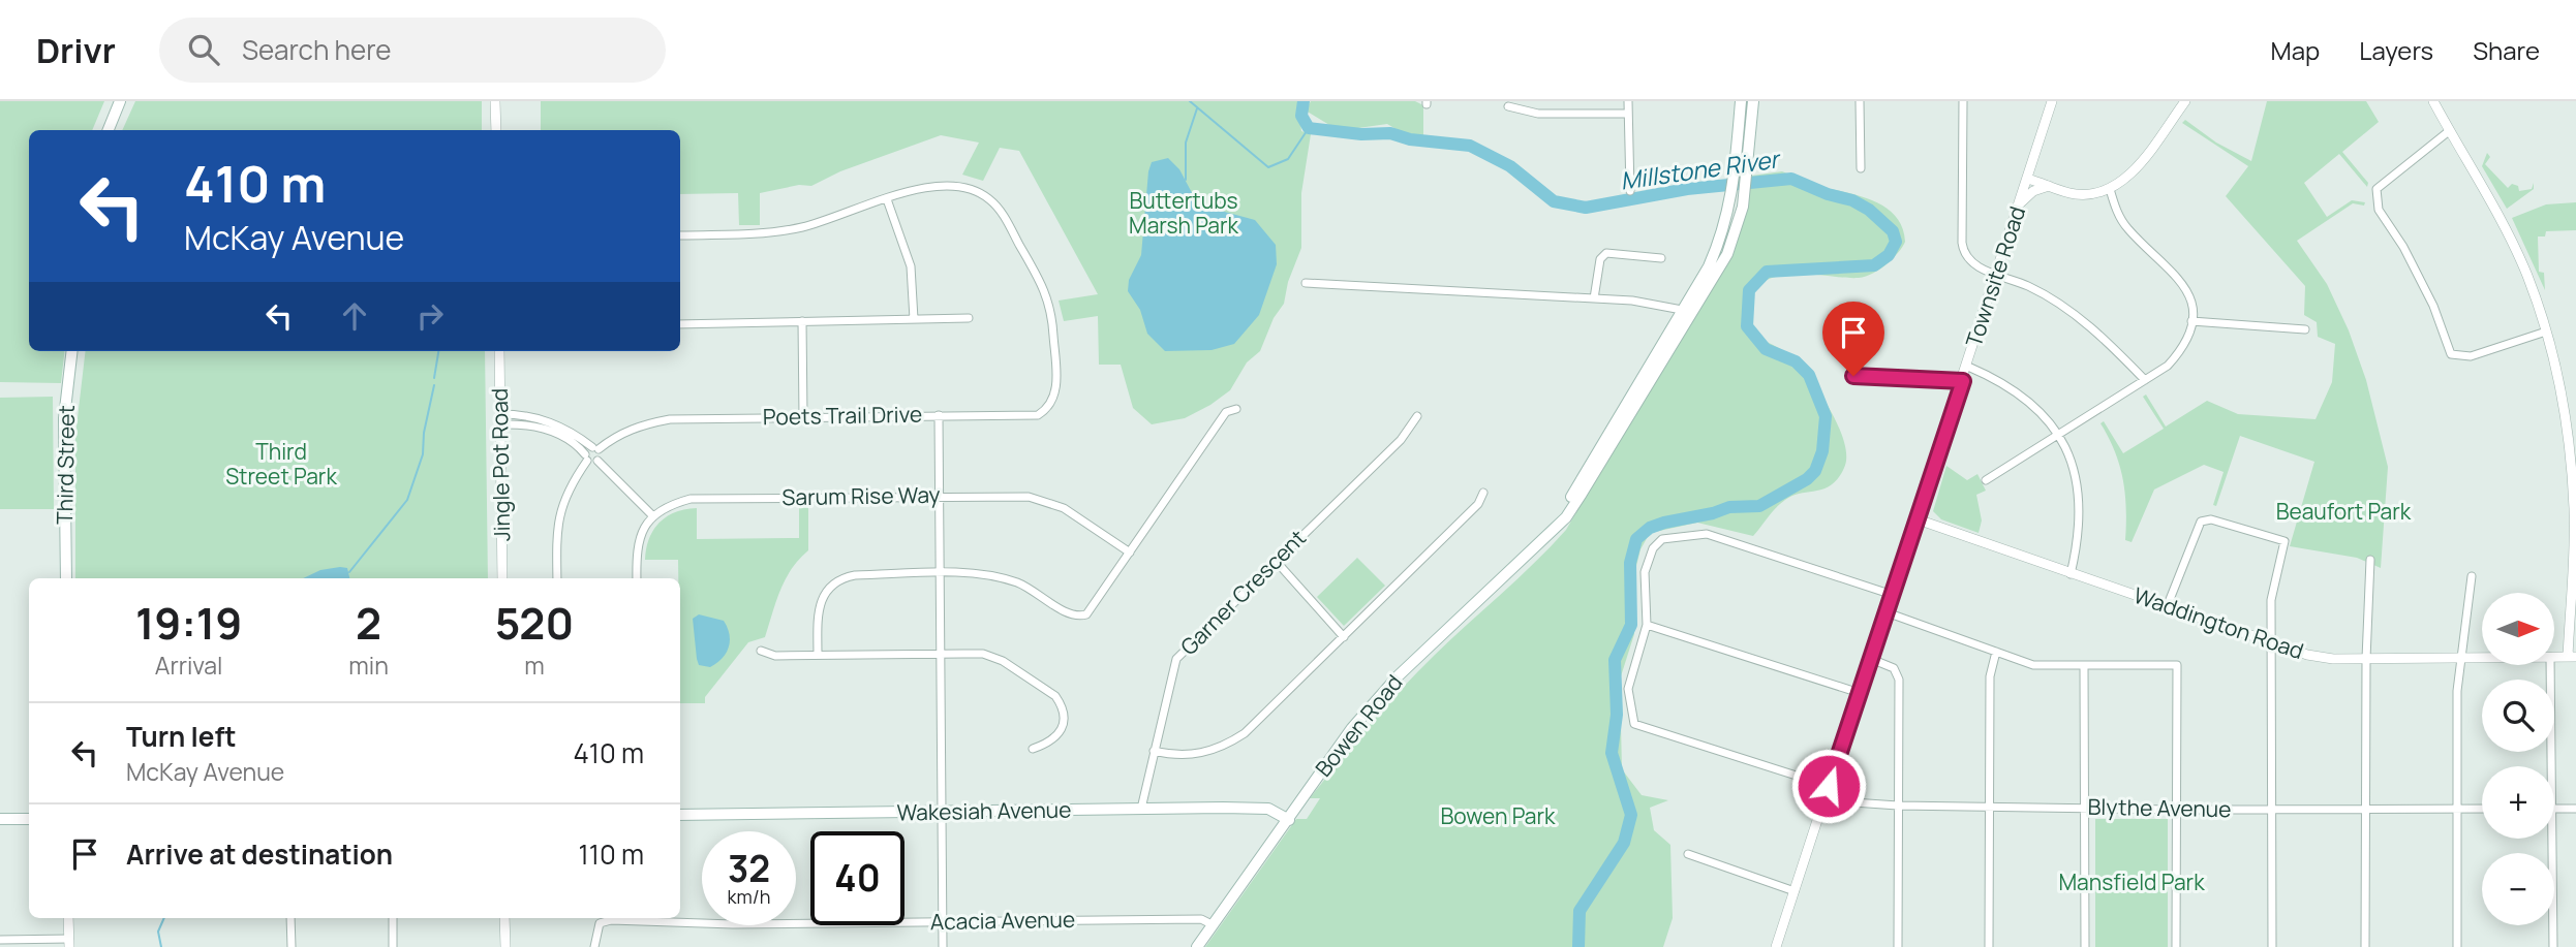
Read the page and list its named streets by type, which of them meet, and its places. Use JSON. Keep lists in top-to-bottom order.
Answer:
{
  "streets": {
    "main road": ["Third Street", "Bowen Road", "Wakesiah Avenue"],
    "street": [
      "Townsite Road",
      "Poets Trail Drive",
      "Jingle Pot Road",
      "Sarum Rise Way",
      "Garner Crescent",
      "Waddington Road",
      "Blythe Avenue",
      "Acacia Avenue"
    ]
  },
  "crossings": [
    ["Townsite Road", "Waddington Road"],
    ["Townsite Road", "Blythe Avenue"],
    ["Garner Crescent", "Wakesiah Avenue"],
    ["Bowen Road", "Wakesiah Avenue"],
    ["Bowen Road", "Acacia Avenue"]
  ],
  "water": ["Millstone River"],
  "parks": [
    "Buttertubs Marsh Park",
    "Third Street Park",
    "Beaufort Park",
    "Bowen Park",
    "Mansfield Park"
  ],
  "north": "right",
  "page": {
    "header": "Drivr",
    "search": "Search here",
    "nav": ["Map", "Layers", "Share"],
    "turn": ["410 m", "McKay Avenue"],
    "eta": [
      "19:19",
      "Arrival",
      "2",
      "min",
      "520",
      "m"
    ],
    "map_buttons": ["+", "−"],
    "list": [
      {
        "name": "Turn left",
        "note": "McKay Avenue",
        "value": "410 m"
      },
      {
        "name": "Arrive at destination",
        "value": "110 m"
      }
    ],
    "speed": "32 km/h",
    "limit": "40"
  }
}
